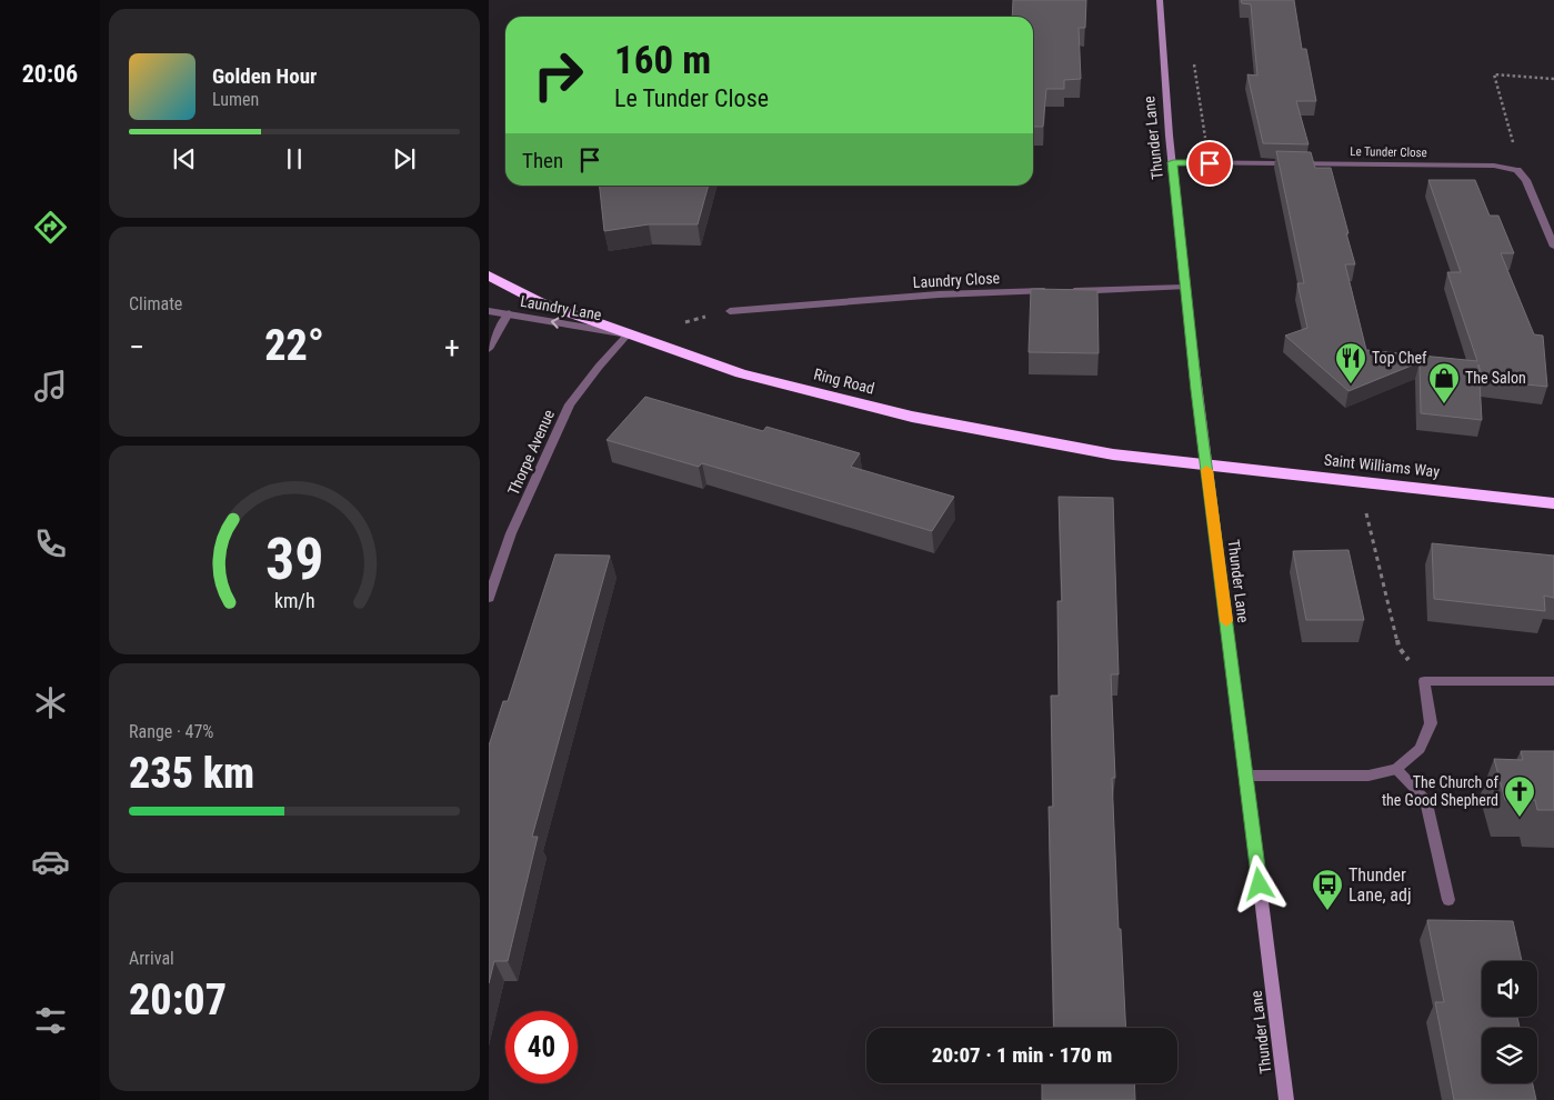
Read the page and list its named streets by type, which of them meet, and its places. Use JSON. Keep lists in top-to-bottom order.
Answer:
{
  "streets": {
    "highway": ["Ring Road", "Saint Williams Way"],
    "street": [
      "Thunder Lane",
      "Le Tunder Close",
      "Laundry Close",
      "Laundry Lane",
      "Thorpe Avenue"
    ]
  },
  "crossings": [
    ["Thunder Lane", "Le Tunder Close"],
    ["Thunder Lane", "Ring Road"],
    ["Thunder Lane", "Saint Williams Way"],
    ["Laundry Lane", "Ring Road"],
    ["Laundry Lane", "Thorpe Avenue"],
    ["Ring Road", "Thorpe Avenue"],
    ["Ring Road", "Saint Williams Way"]
  ],
  "one_way": ["Laundry Lane"],
  "places": {
    "restaurant": ["Top Chef"],
    "shop": ["The Salon"],
    "church": ["The Church of the Good Shepherd"],
    "bus stop": ["Thunder Lane, adj"]
  },
  "page": {
    "tabs": "20:06",
    "turn": ["160 m", "Le Tunder Close"],
    "song": ["Golden Hour", "Lumen"],
    "then": "Then",
    "tile": [
      "Climate",
      ["Range · 47%", "235 km"],
      ["Arrival", "20:07"]
    ],
    "heat": ["−", "22°", "+"],
    "limit": "40",
    "trip": "20:07 · 1 min · 170 m",
    "gauge": ["39", "km/h"]
  }
}
